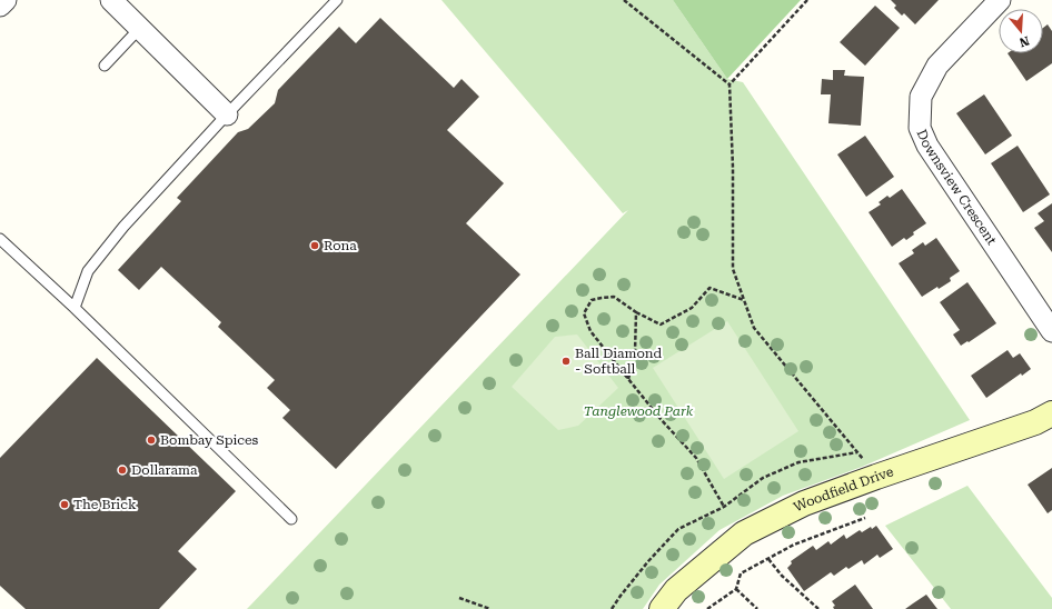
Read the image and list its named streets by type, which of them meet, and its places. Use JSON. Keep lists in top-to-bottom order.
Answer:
{
  "streets": {
    "street": ["Downsview Crescent", "Woodfield Drive"]
  },
  "parks": ["Tanglewood Park"],
  "places": [
    "Rona",
    "Ball Diamond - Softball",
    "Bombay Spices",
    "Dollarama",
    "The Brick"
  ],
  "north": "bottom"
}
